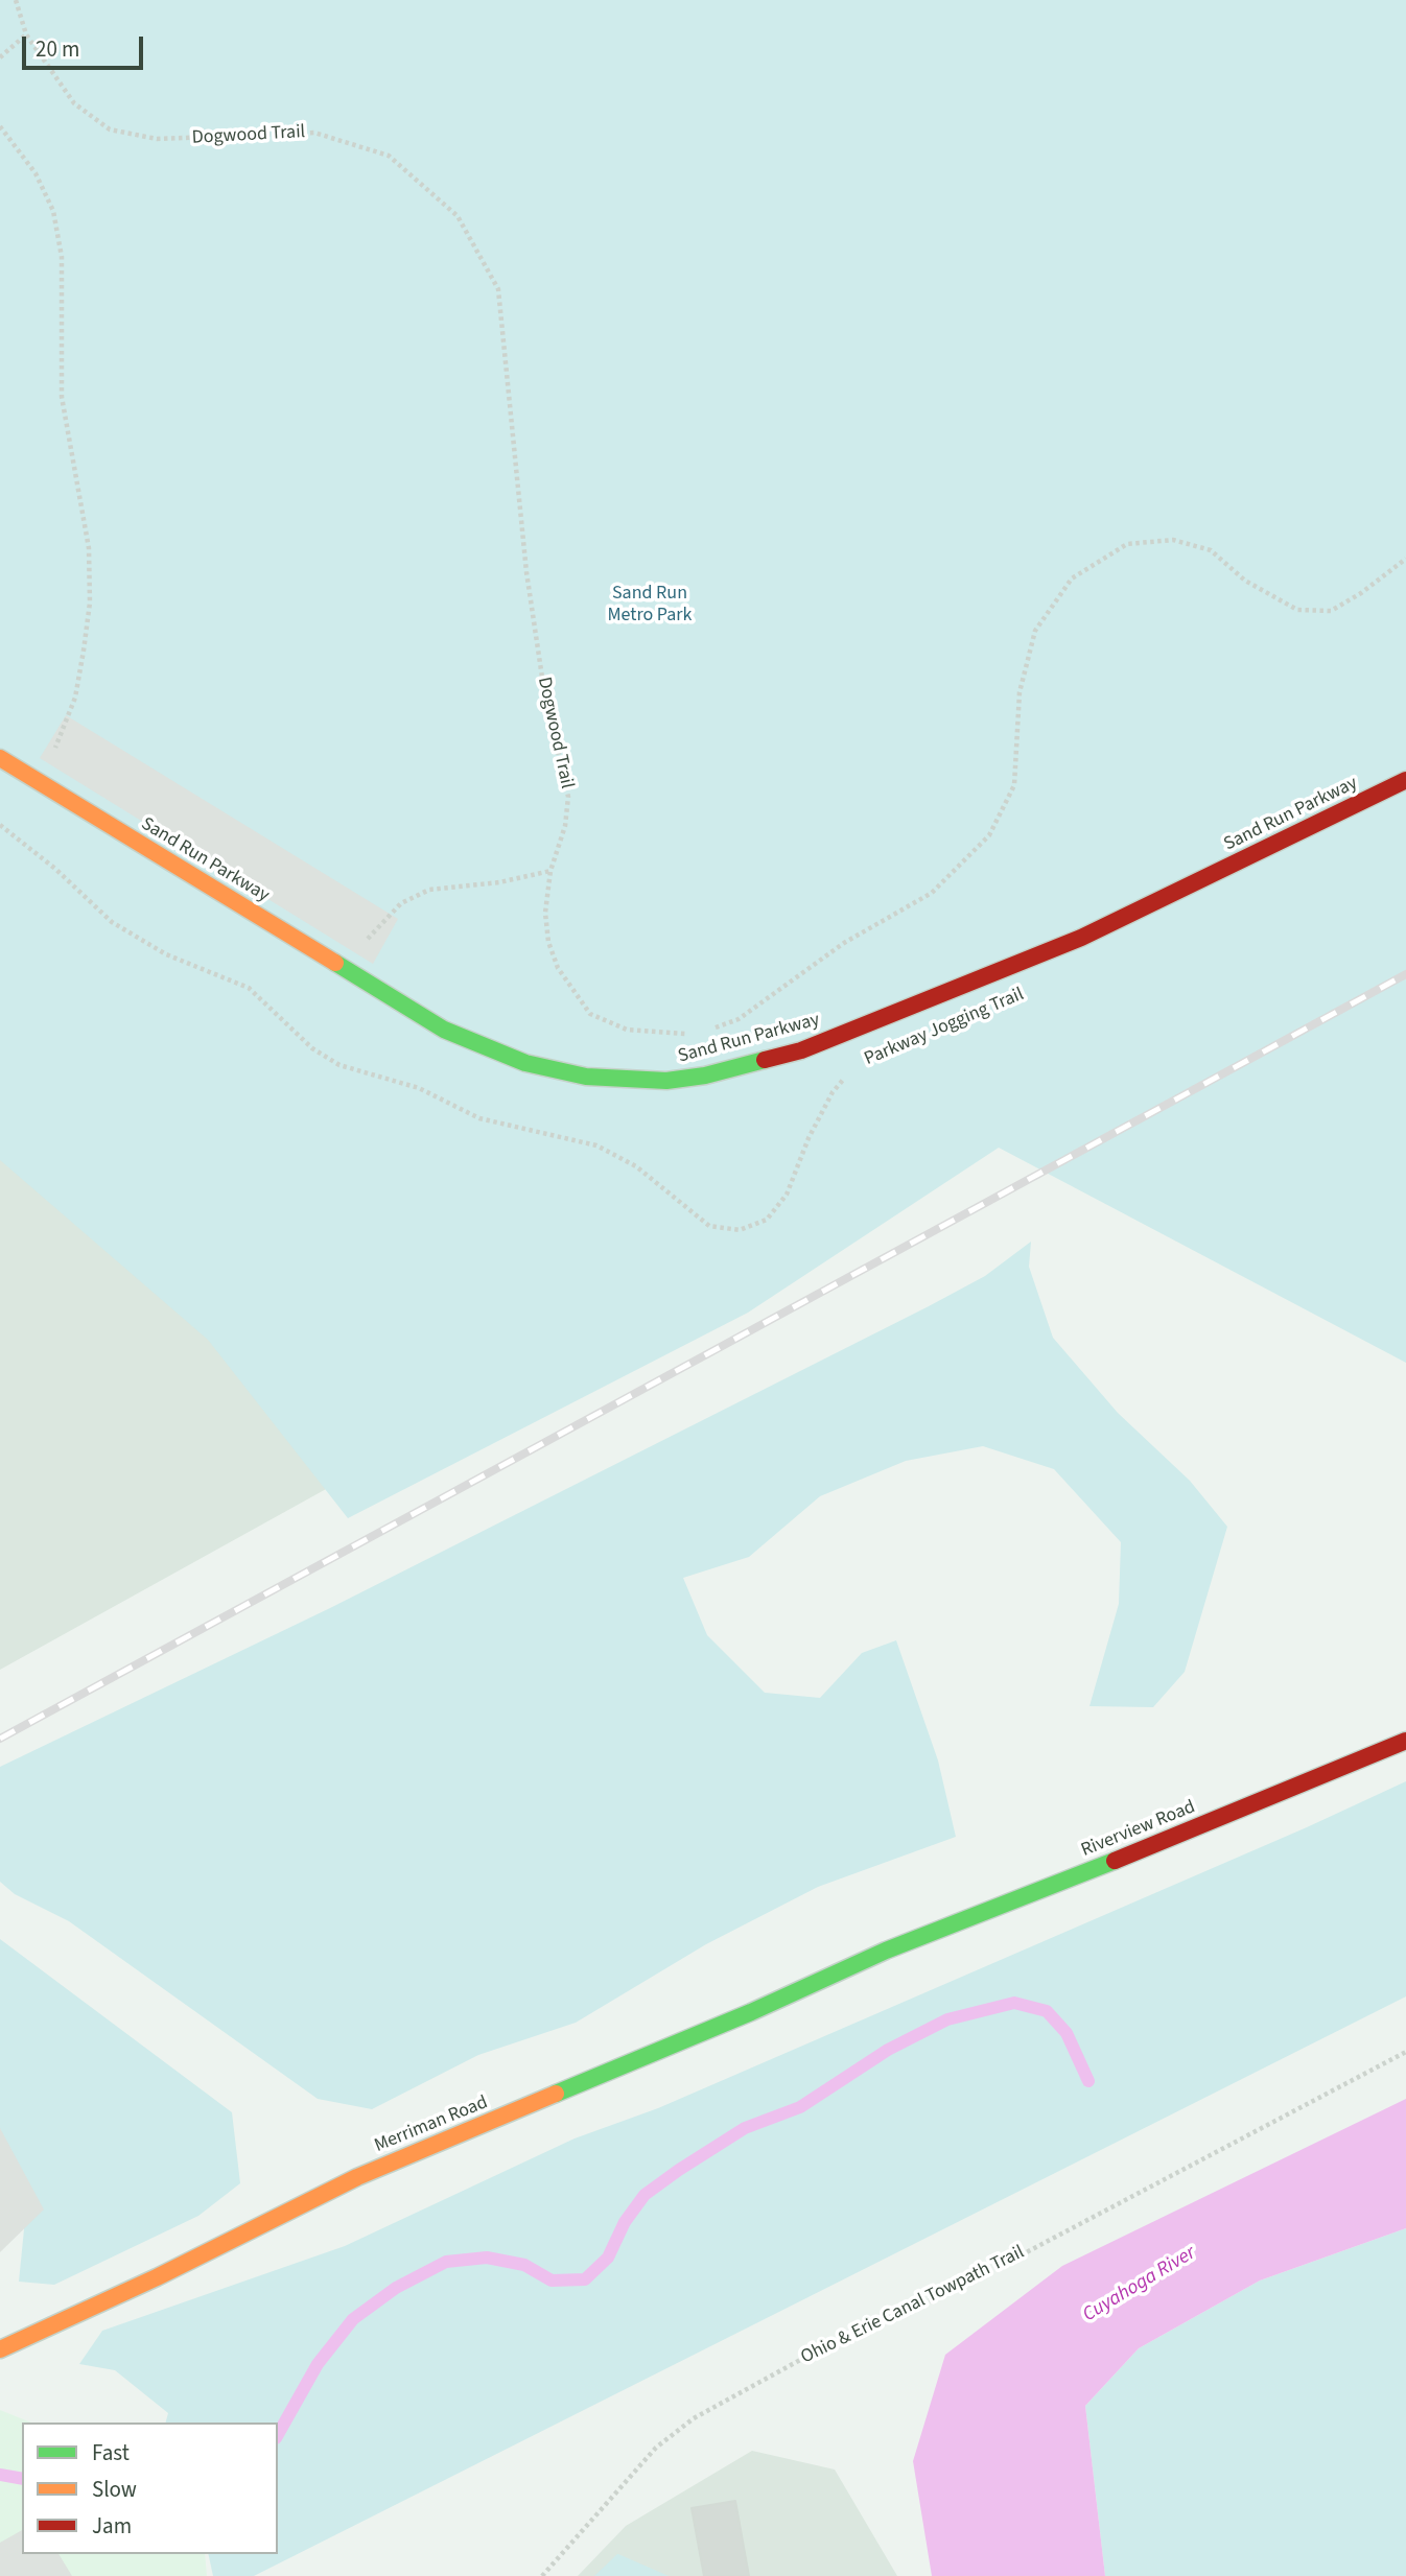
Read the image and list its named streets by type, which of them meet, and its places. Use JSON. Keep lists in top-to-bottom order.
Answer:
{
  "streets": {
    "street": ["Sand Run Parkway", "Riverview Road", "Merriman Road"],
    "path": ["Dogwood Trail", "Parkway Jogging Trail", "Ohio & Erie Canal Towpath Trail"]
  },
  "crossings": [
    ["Riverview Road", "Merriman Road"]
  ],
  "water": ["Cuyahoga River"],
  "parks": ["Sand Run Metro Park"],
  "legend": ["Fast", "Slow", "Jam"],
  "scale_bar": "20 m"
}
